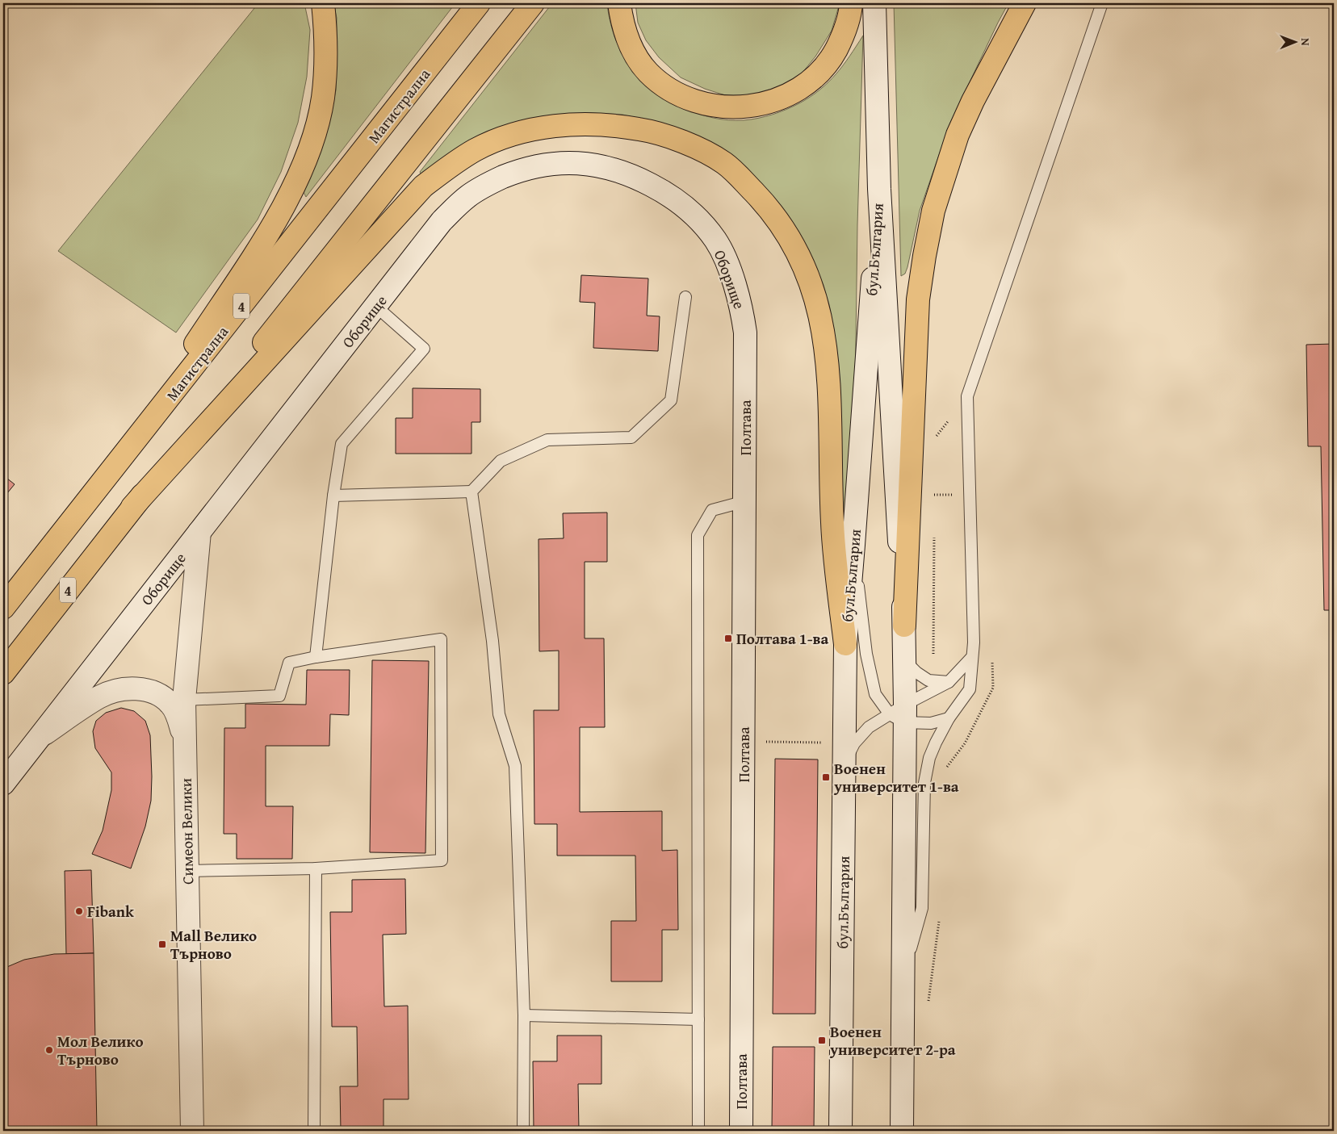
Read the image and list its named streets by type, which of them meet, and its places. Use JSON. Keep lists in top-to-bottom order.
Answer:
{
  "streets": {
    "main road": ["Магистрална", "4"],
    "street": [
      "бул.България",
      "Оборище",
      "Полтава",
      "Симеон Велики"
    ]
  },
  "crossings": [
    ["Оборище", "Полтава"],
    ["Оборище", "Симеон Велики"]
  ],
  "places": {
    "transit": [
      "Полтава 1-ва",
      "Военен университет 1-ва",
      "Mall Велико Търново",
      "Военен университет 2-ра"
    ],
    "other": ["Fibank", "Мол Велико Търново"]
  },
  "north": "right"
}
